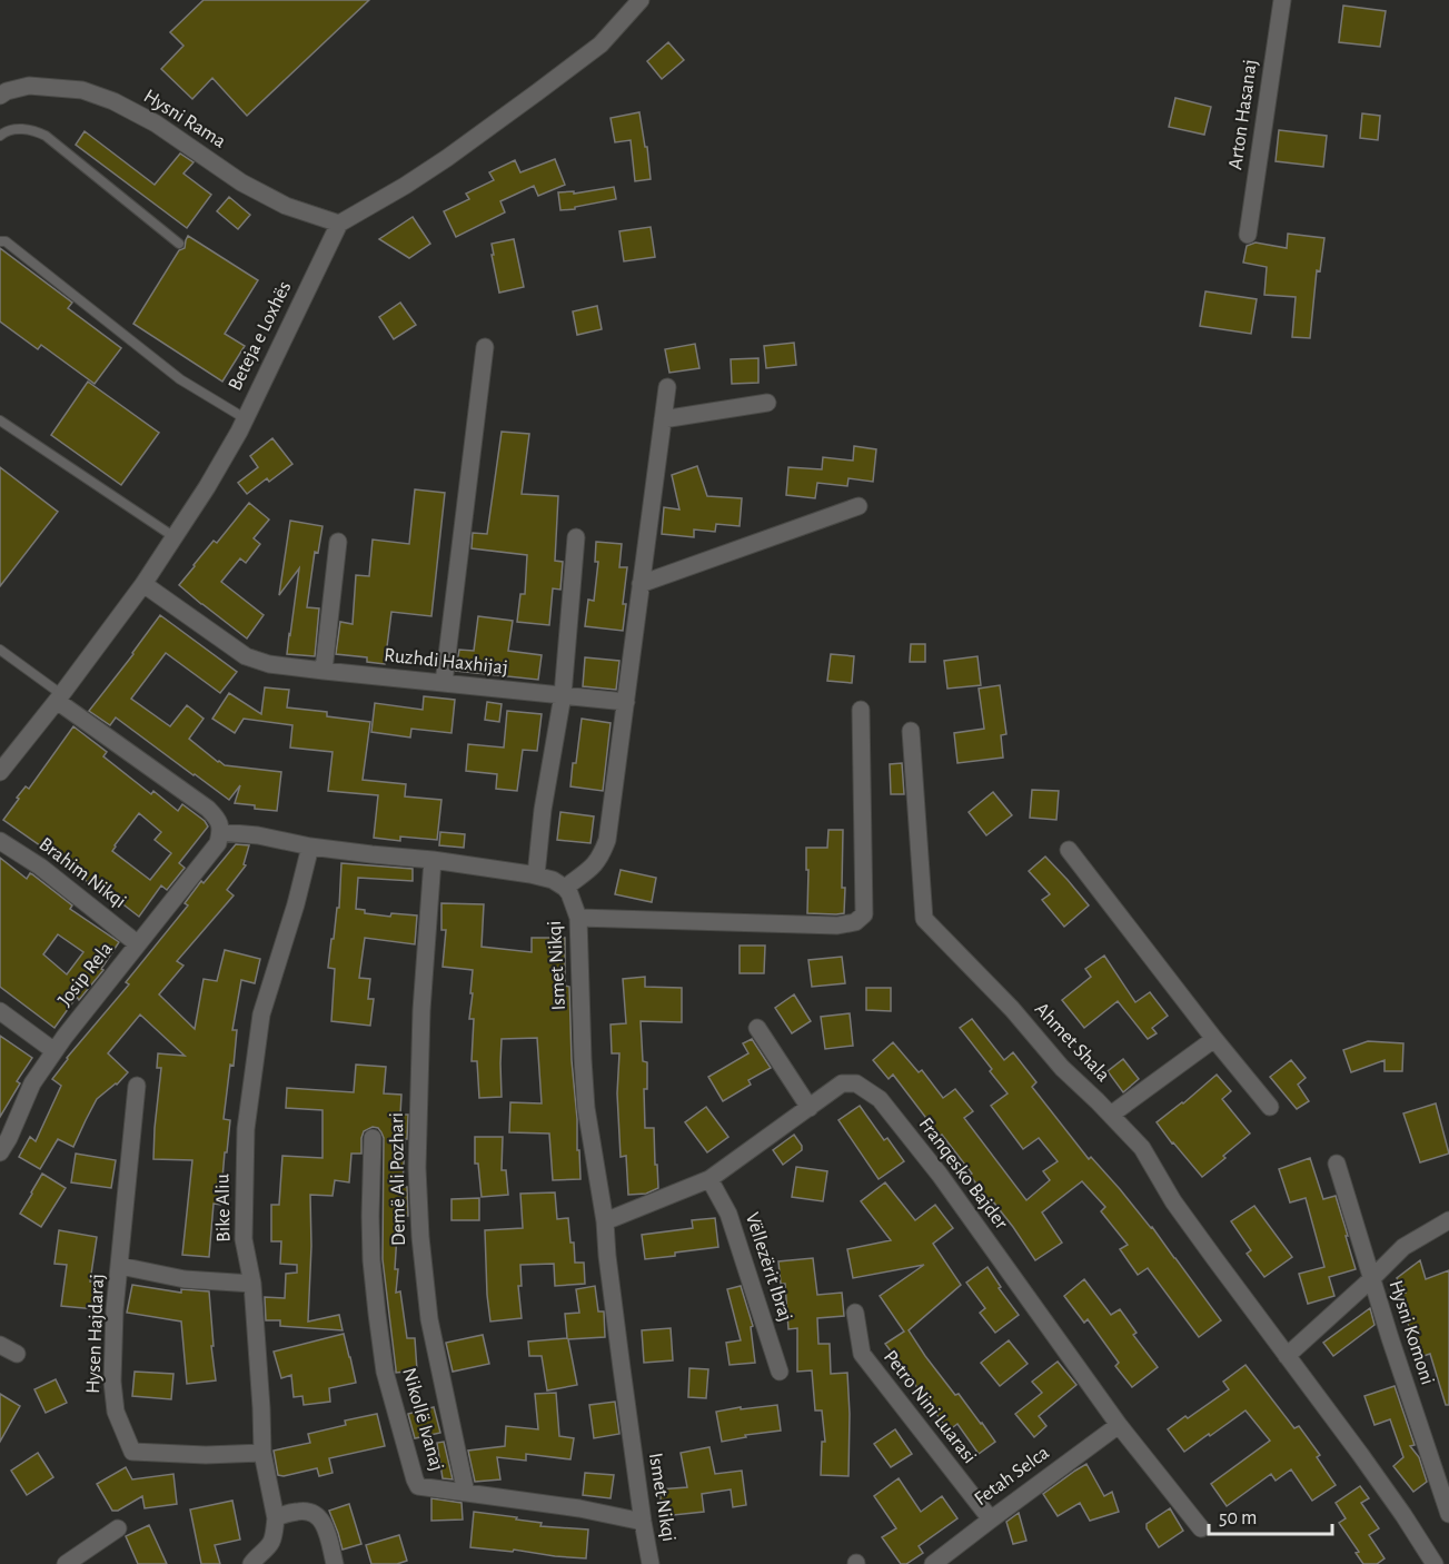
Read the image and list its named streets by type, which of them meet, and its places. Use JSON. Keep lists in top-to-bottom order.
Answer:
{
  "streets": {
    "street": [
      "Arton Hasanaj",
      "Hysni Rama",
      "Beteja e Loxhës",
      "Ruzhdi Haxhijaj",
      "Brahim Nikqi",
      "Ismet Nikqi",
      "Josip Rela",
      "Ahmet Shala",
      "Franqesko Bajder",
      "Demë Ali Pozhari",
      "Bike Aliu",
      "Vëllezërit Ibraj",
      "Hysni Komoni",
      "Hysen Hajdaraj",
      "Petro Nini Luarasi",
      "Nikollë Ivanaj",
      "Fetah Selca"
    ]
  },
  "crossings": [
    ["Hysni Rama", "Beteja e Loxhës"],
    ["Beteja e Loxhës", "Ruzhdi Haxhijaj"],
    ["Brahim Nikqi", "Josip Rela"],
    ["Ismet Nikqi", "Franqesko Bajder"],
    ["Ismet Nikqi", "Nikollë Ivanaj"],
    ["Franqesko Bajder", "Vëllezërit Ibraj"],
    ["Franqesko Bajder", "Fetah Selca"],
    ["Demë Ali Pozhari", "Nikollë Ivanaj"],
    ["Bike Aliu", "Hysen Hajdaraj"],
    ["Petro Nini Luarasi", "Fetah Selca"]
  ],
  "scale_bar": "50 m"
}
